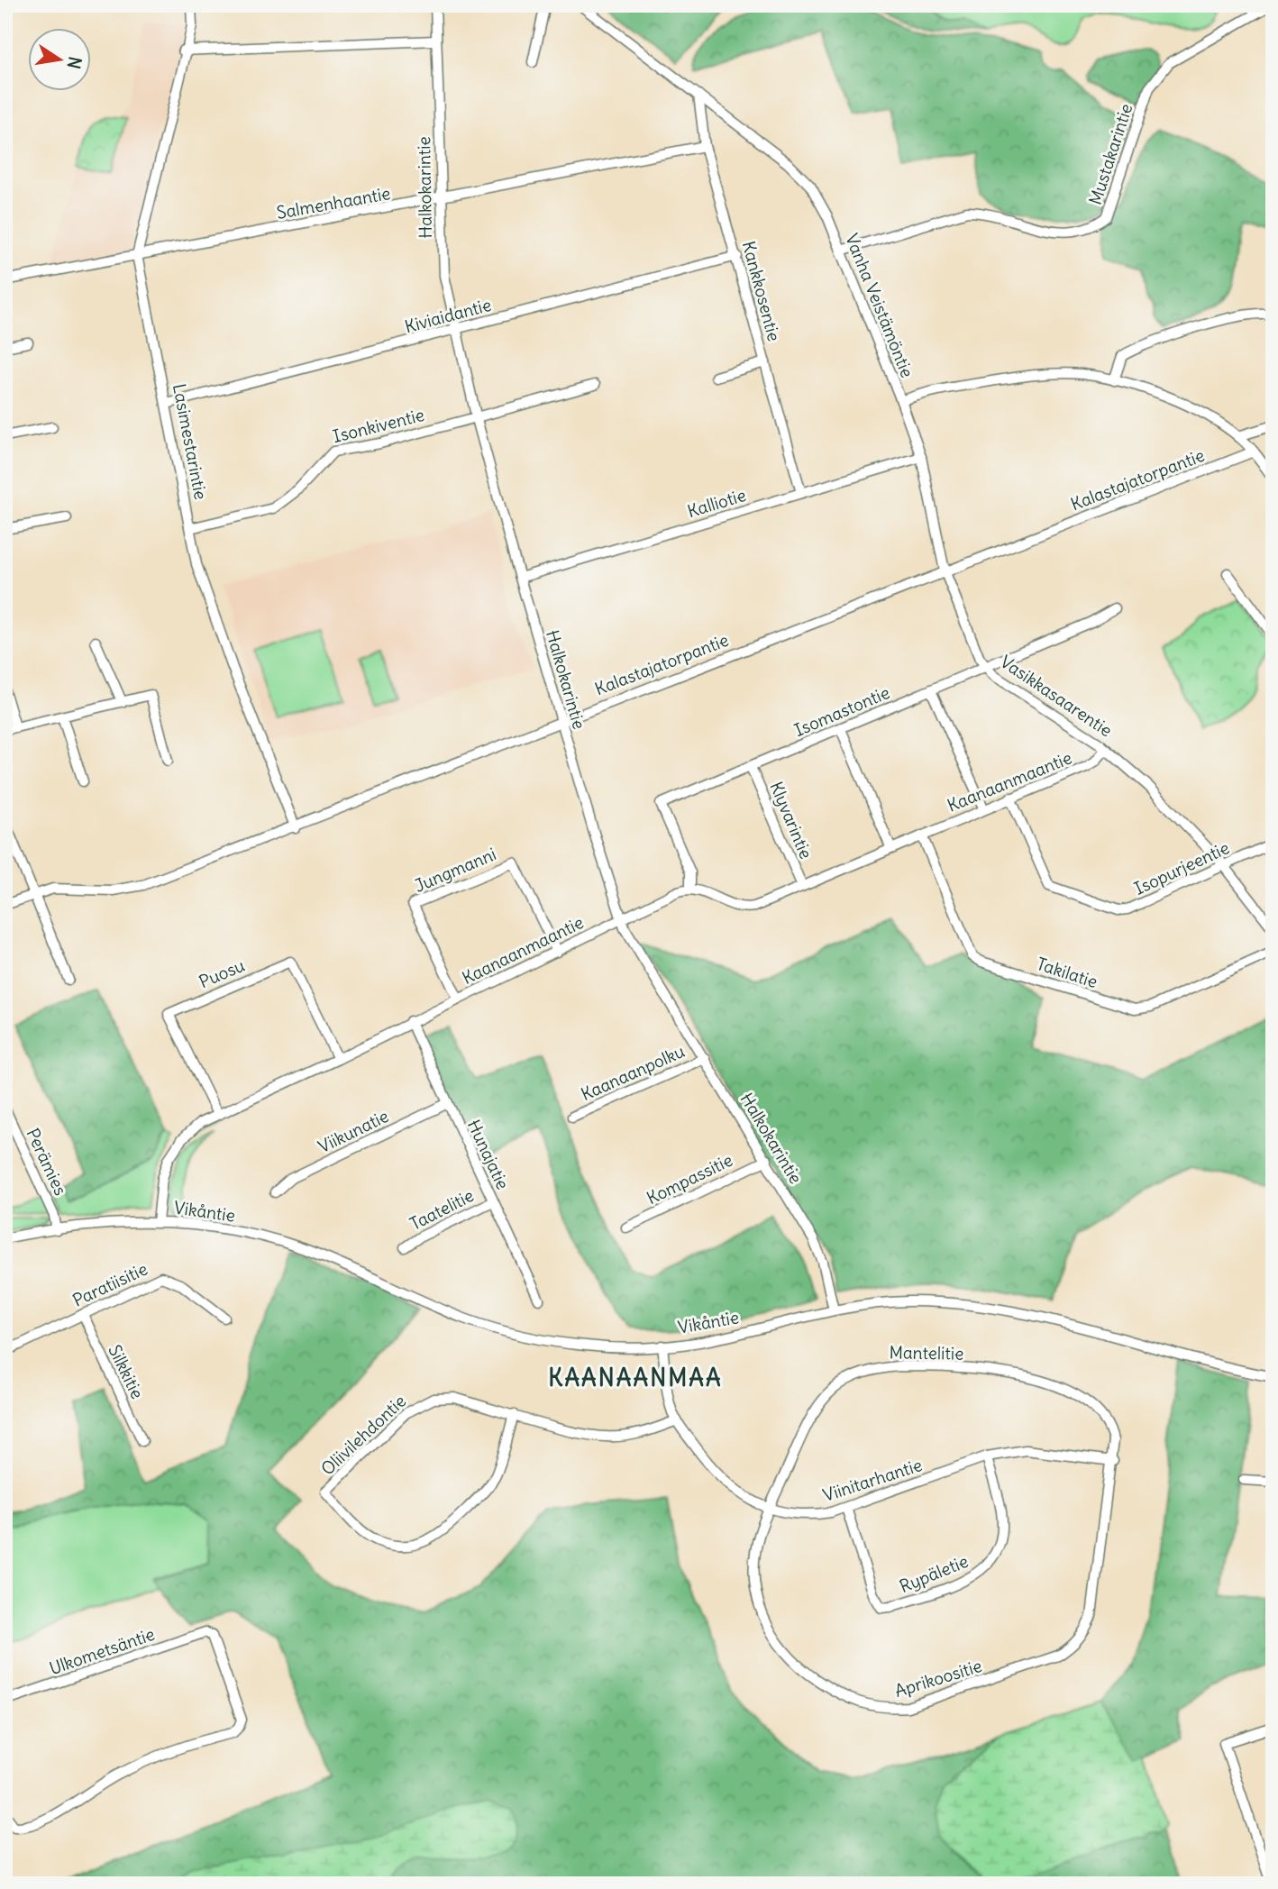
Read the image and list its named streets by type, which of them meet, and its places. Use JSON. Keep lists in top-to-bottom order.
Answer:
{
  "streets": {
    "street": [
      "Mustakarintie",
      "Halkokarintie",
      "Salmenhaantie",
      "Kankkosentie",
      "Vanha Veistämöntie",
      "Kiviaidantie",
      "Isonkiventie",
      "Lasimestarintie",
      "Kalastajatorpantie",
      "Kalliotie",
      "Vasikkasaarentie",
      "Isomastontie",
      "Kaanaanmaantie",
      "Klyvarintie",
      "Isopurjeentie",
      "Jungmanni",
      "Takilatie",
      "Puosu",
      "Kaanaanpolku",
      "Viikunatie",
      "Hunajatie",
      "Perämies",
      "Kompassitie",
      "Taatelitie",
      "Vikåntie",
      "Paratiisitie",
      "Mantelitie",
      "Silkkitie",
      "Oliivilehdontie",
      "Viinitarhantie",
      "Rypäletie",
      "Ulkometsäntie",
      "Aprikoositie"
    ]
  },
  "crossings": [
    ["Mustakarintie", "Vanha Veistämöntie"],
    ["Halkokarintie", "Salmenhaantie"],
    ["Halkokarintie", "Kiviaidantie"],
    ["Halkokarintie", "Isonkiventie"],
    ["Halkokarintie", "Kalastajatorpantie"],
    ["Halkokarintie", "Kalliotie"],
    ["Halkokarintie", "Kaanaanmaantie"],
    ["Halkokarintie", "Kaanaanpolku"],
    ["Halkokarintie", "Kompassitie"],
    ["Halkokarintie", "Vikåntie"],
    ["Salmenhaantie", "Kankkosentie"],
    ["Salmenhaantie", "Lasimestarintie"],
    ["Kankkosentie", "Vanha Veistämöntie"],
    ["Kankkosentie", "Kiviaidantie"],
    ["Kankkosentie", "Kalliotie"],
    ["Vanha Veistämöntie", "Kalastajatorpantie"],
    ["Vanha Veistämöntie", "Vasikkasaarentie"],
    ["Kiviaidantie", "Lasimestarintie"],
    ["Isonkiventie", "Lasimestarintie"],
    ["Lasimestarintie", "Kalastajatorpantie"],
    ["Kalastajatorpantie", "Vasikkasaarentie"],
    ["Kalliotie", "Vasikkasaarentie"],
    ["Vasikkasaarentie", "Isomastontie"],
    ["Vasikkasaarentie", "Kaanaanmaantie"],
    ["Vasikkasaarentie", "Isopurjeentie"],
    ["Isomastontie", "Kaanaanmaantie"],
    ["Isomastontie", "Klyvarintie"],
    ["Kaanaanmaantie", "Klyvarintie"],
    ["Kaanaanmaantie", "Isopurjeentie"],
    ["Kaanaanmaantie", "Jungmanni"],
    ["Kaanaanmaantie", "Takilatie"],
    ["Kaanaanmaantie", "Puosu"],
    ["Kaanaanmaantie", "Hunajatie"],
    ["Kaanaanmaantie", "Vikåntie"],
    ["Viikunatie", "Hunajatie"],
    ["Hunajatie", "Taatelitie"],
    ["Vikåntie", "Viinitarhantie"],
    ["Paratiisitie", "Silkkitie"],
    ["Mantelitie", "Viinitarhantie"],
    ["Mantelitie", "Aprikoositie"],
    ["Oliivilehdontie", "Viinitarhantie"],
    ["Viinitarhantie", "Rypäletie"],
    ["Viinitarhantie", "Aprikoositie"]
  ],
  "districts": ["KAANAANMAA"],
  "north": "right"
}
